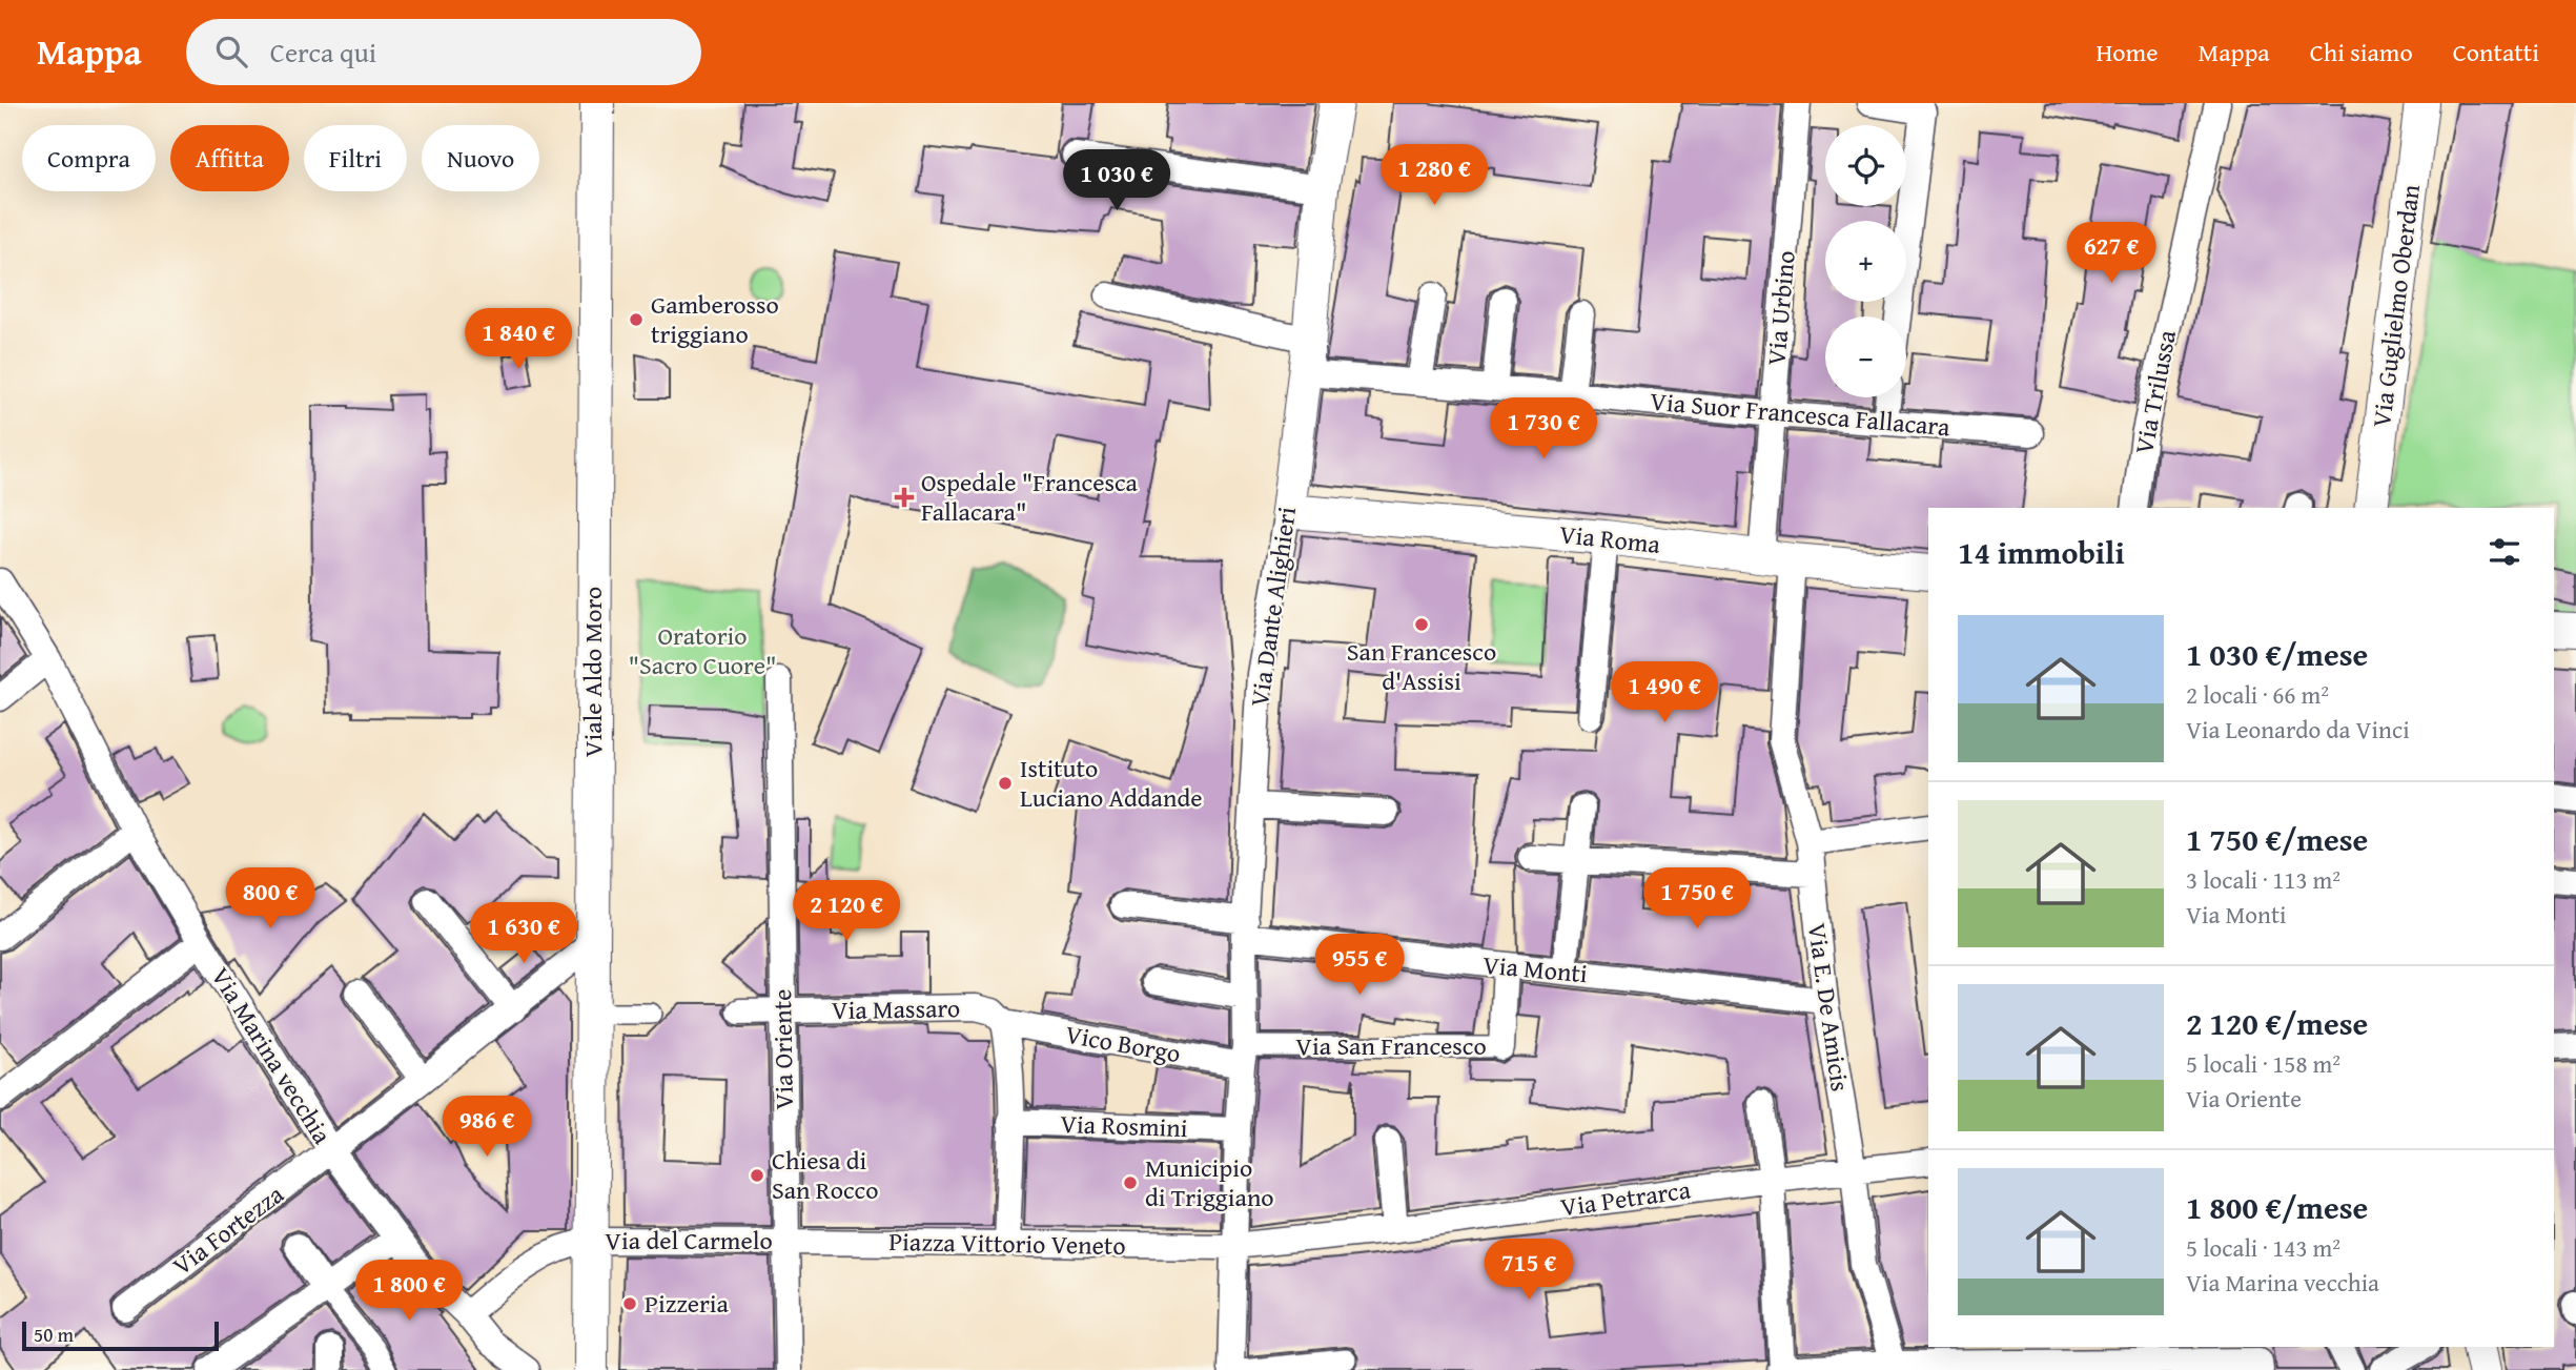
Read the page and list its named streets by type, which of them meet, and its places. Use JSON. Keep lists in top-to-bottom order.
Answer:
{
  "streets": {
    "street": [
      "Via Guglielmo Oberdan",
      "Via Urbino",
      "Via Trilussa",
      "Via Suor Francesca Fallacara",
      "Via Roma",
      "Via Dante Alighieri",
      "Viale Aldo Moro",
      "Via Monti",
      "Via E. De Amicis",
      "Via Massaro",
      "Vico Borgo",
      "Via San Francesco",
      "Via Oriente",
      "Via Marina vecchia",
      "Via Rosmini",
      "Via Petrarca",
      "Via Fortezza",
      "Via del Carmelo",
      "Piazza Vittorio Veneto"
    ]
  },
  "crossings": [
    ["Via Urbino", "Via Suor Francesca Fallacara"],
    ["Via Urbino", "Via Roma"],
    ["Via Urbino", "Via E. De Amicis"],
    ["Via Suor Francesca Fallacara", "Via Dante Alighieri"],
    ["Via Roma", "Via Dante Alighieri"],
    ["Via Roma", "Via E. De Amicis"],
    ["Via Dante Alighieri", "Via Monti"],
    ["Via Dante Alighieri", "Vico Borgo"],
    ["Via Dante Alighieri", "Via San Francesco"],
    ["Via Dante Alighieri", "Via Rosmini"],
    ["Via Dante Alighieri", "Via Petrarca"],
    ["Via Dante Alighieri", "Piazza Vittorio Veneto"],
    ["Viale Aldo Moro", "Via Fortezza"],
    ["Viale Aldo Moro", "Via del Carmelo"],
    ["Via Monti", "Via E. De Amicis"],
    ["Via Monti", "Via San Francesco"],
    ["Via E. De Amicis", "Via Petrarca"],
    ["Via Massaro", "Vico Borgo"],
    ["Via Massaro", "Via Oriente"],
    ["Vico Borgo", "Via San Francesco"],
    ["Via Oriente", "Via del Carmelo"],
    ["Via Oriente", "Piazza Vittorio Veneto"],
    ["Via Marina vecchia", "Via Fortezza"],
    ["Via Marina vecchia", "Via del Carmelo"],
    ["Via Petrarca", "Piazza Vittorio Veneto"],
    ["Via del Carmelo", "Piazza Vittorio Veneto"]
  ],
  "parks": ["Oratorio \"Sacro Cuore\""],
  "places": {
    "other": [
      "Gamberosso triggiano",
      "San Francesco d'Assisi",
      "Istituto Luciano Addande",
      "Chiesa di San Rocco",
      "Municipio di Triggiano",
      "Pizzeria"
    ],
    "health": ["Ospedale \"Francesca Fallacara\""]
  },
  "scale_bar": "50 m",
  "page": {
    "header": "Mappa",
    "search": "Cerca qui",
    "nav": [
      "Home",
      "Mappa",
      "Chi siamo",
      "Contatti"
    ],
    "map_buttons": ["+", "−"],
    "chip": [
      "Compra",
      "Affitta",
      "Filtri",
      "Nuovo"
    ],
    "price": [
      "1 280 €",
      "1 030 €",
      "627 €",
      "1 840 €",
      "1 730 €",
      "1 490 €",
      "800 €",
      "1 750 €",
      "2 120 €",
      "1 630 €",
      "955 €",
      "986 €",
      "715 €",
      "1 800 €"
    ],
    "heading": "14 immobili",
    "list": [
      {
        "name": "1 030 €/mese",
        "note": "2 locali · 66 m² · Via Leonardo da Vinci"
      },
      {
        "name": "1 750 €/mese",
        "note": "3 locali · 113 m² · Via Monti"
      },
      {
        "name": "2 120 €/mese",
        "note": "5 locali · 158 m² · Via Oriente"
      },
      {
        "name": "1 800 €/mese",
        "note": "5 locali · 143 m² · Via Marina vecchia"
      }
    ],
    "scale": "50 m"
  }
}
